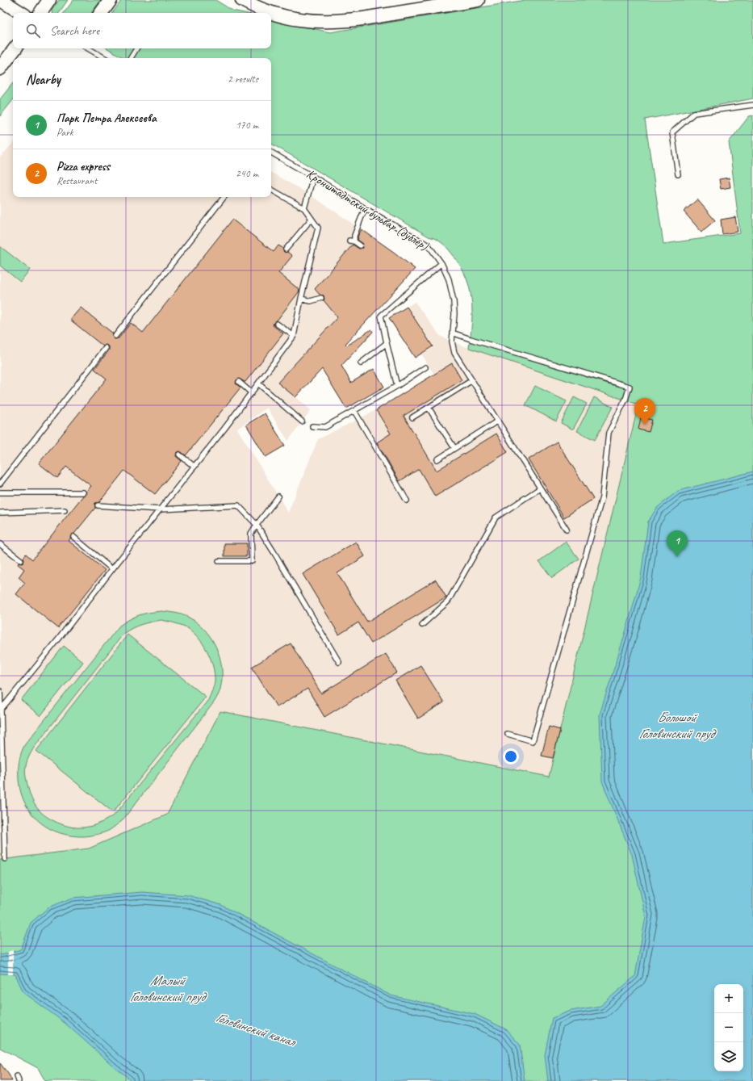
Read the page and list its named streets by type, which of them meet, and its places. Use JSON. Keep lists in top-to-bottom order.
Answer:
{
  "streets": {
    "lane": ["Кронштадтский бульвар (дублёр)"]
  },
  "water": ["Большой Головинский пруд", "Малый Головинский пруд", "Головинский канал"],
  "page": {
    "search": "Search here",
    "heading": ["Nearby", "2 results"],
    "list": [
      {
        "mark": "1",
        "name": "Парк Петра Алексеева",
        "note": "Park",
        "value": "170 m"
      },
      {
        "mark": "2",
        "name": "Pizza express",
        "note": "Restaurant",
        "value": "240 m"
      }
    ],
    "pins": ["2", "1"],
    "map_buttons": ["+", "−"]
  }
}
